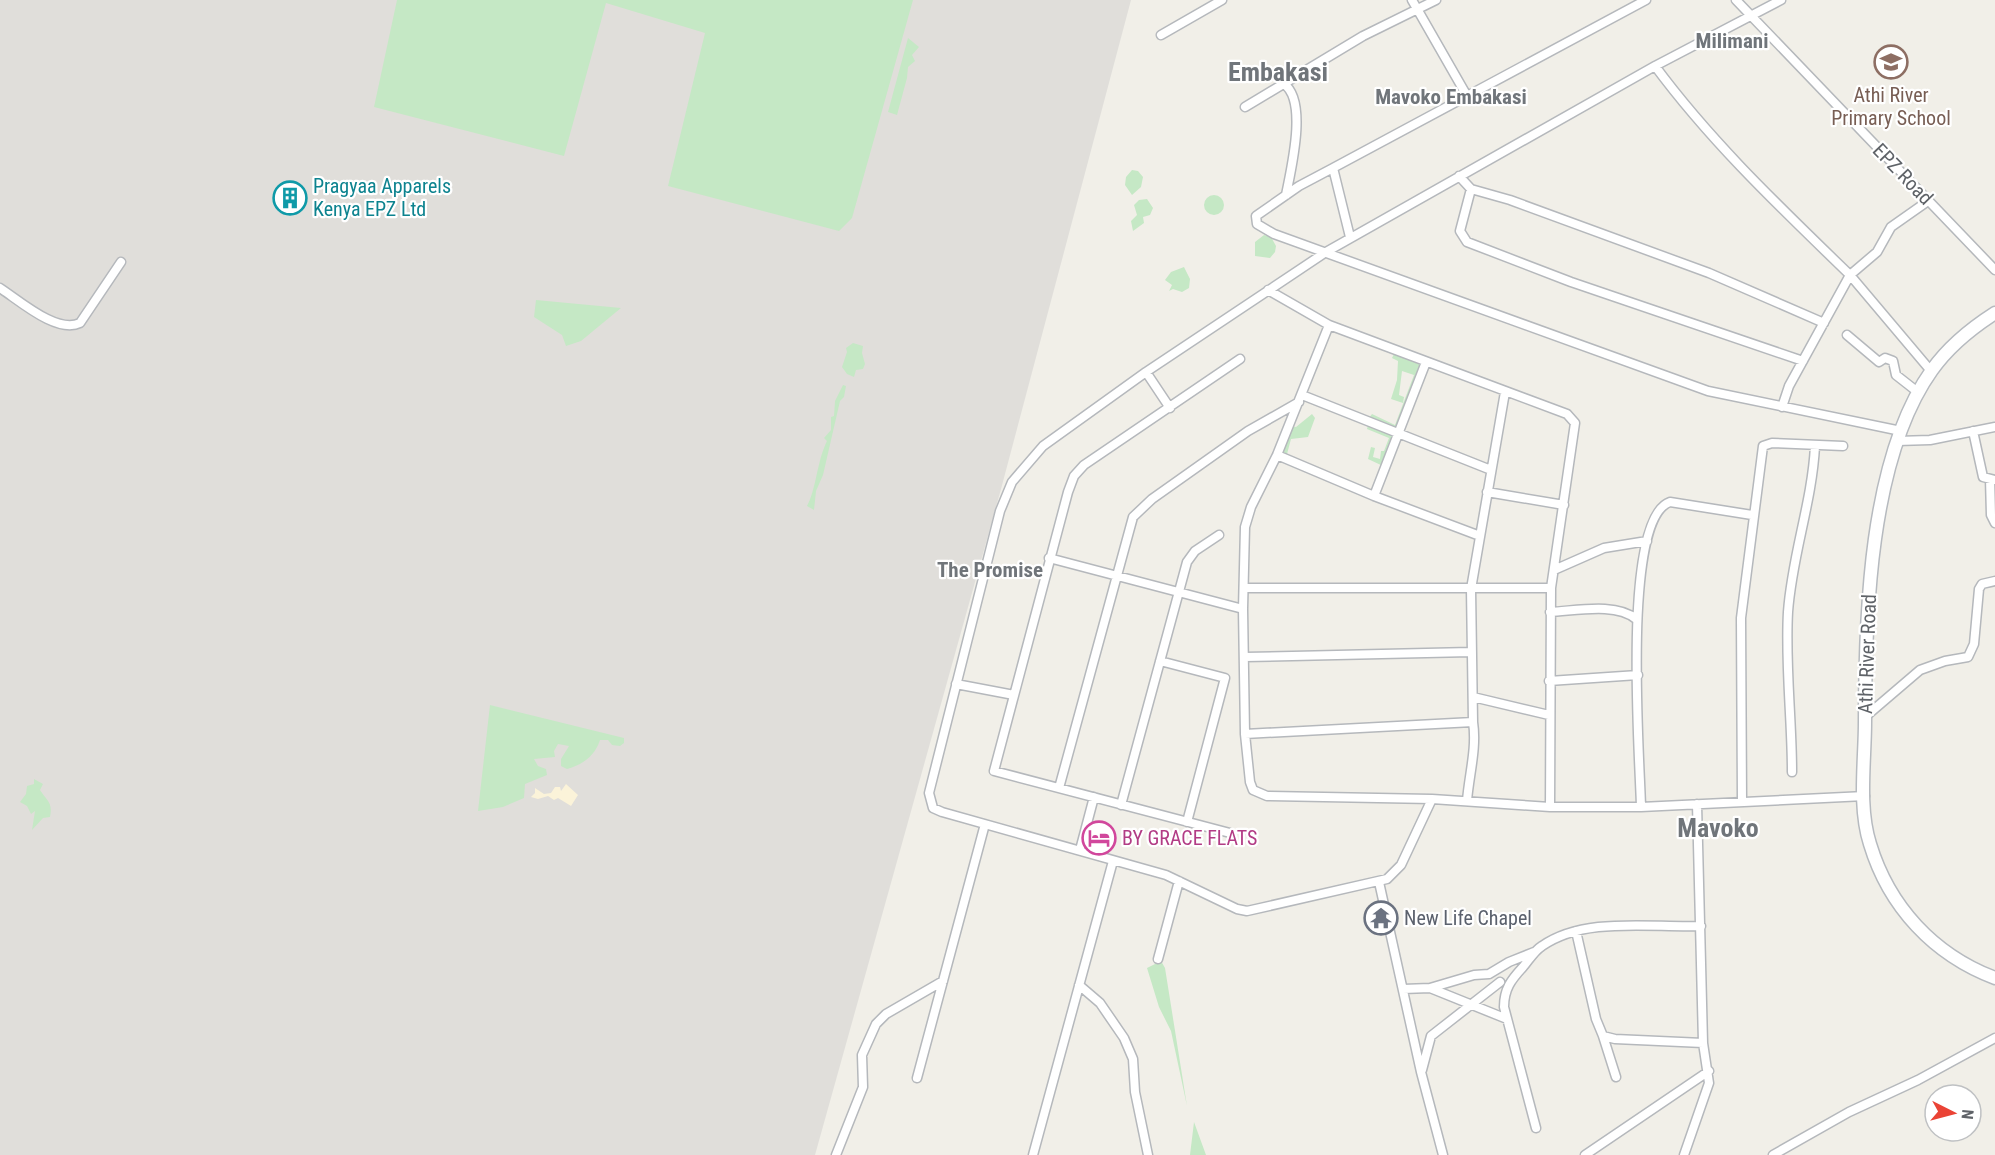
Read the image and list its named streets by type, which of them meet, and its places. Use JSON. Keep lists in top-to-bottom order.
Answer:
{
  "streets": {
    "main road": ["Athi River Road"],
    "street": ["EPZ Road"]
  },
  "districts": [
    "Milimani",
    "Embakasi",
    "Mavoko Embakasi",
    "The Promise",
    "Mavoko"
  ],
  "places": {
    "school or university": ["Athi River Primary School"],
    "building": ["Pragyaa Apparels Kenya EPZ Ltd"],
    "hotel": ["BY GRACE FLATS"],
    "temple": ["New Life Chapel"]
  },
  "north": "right"
}
